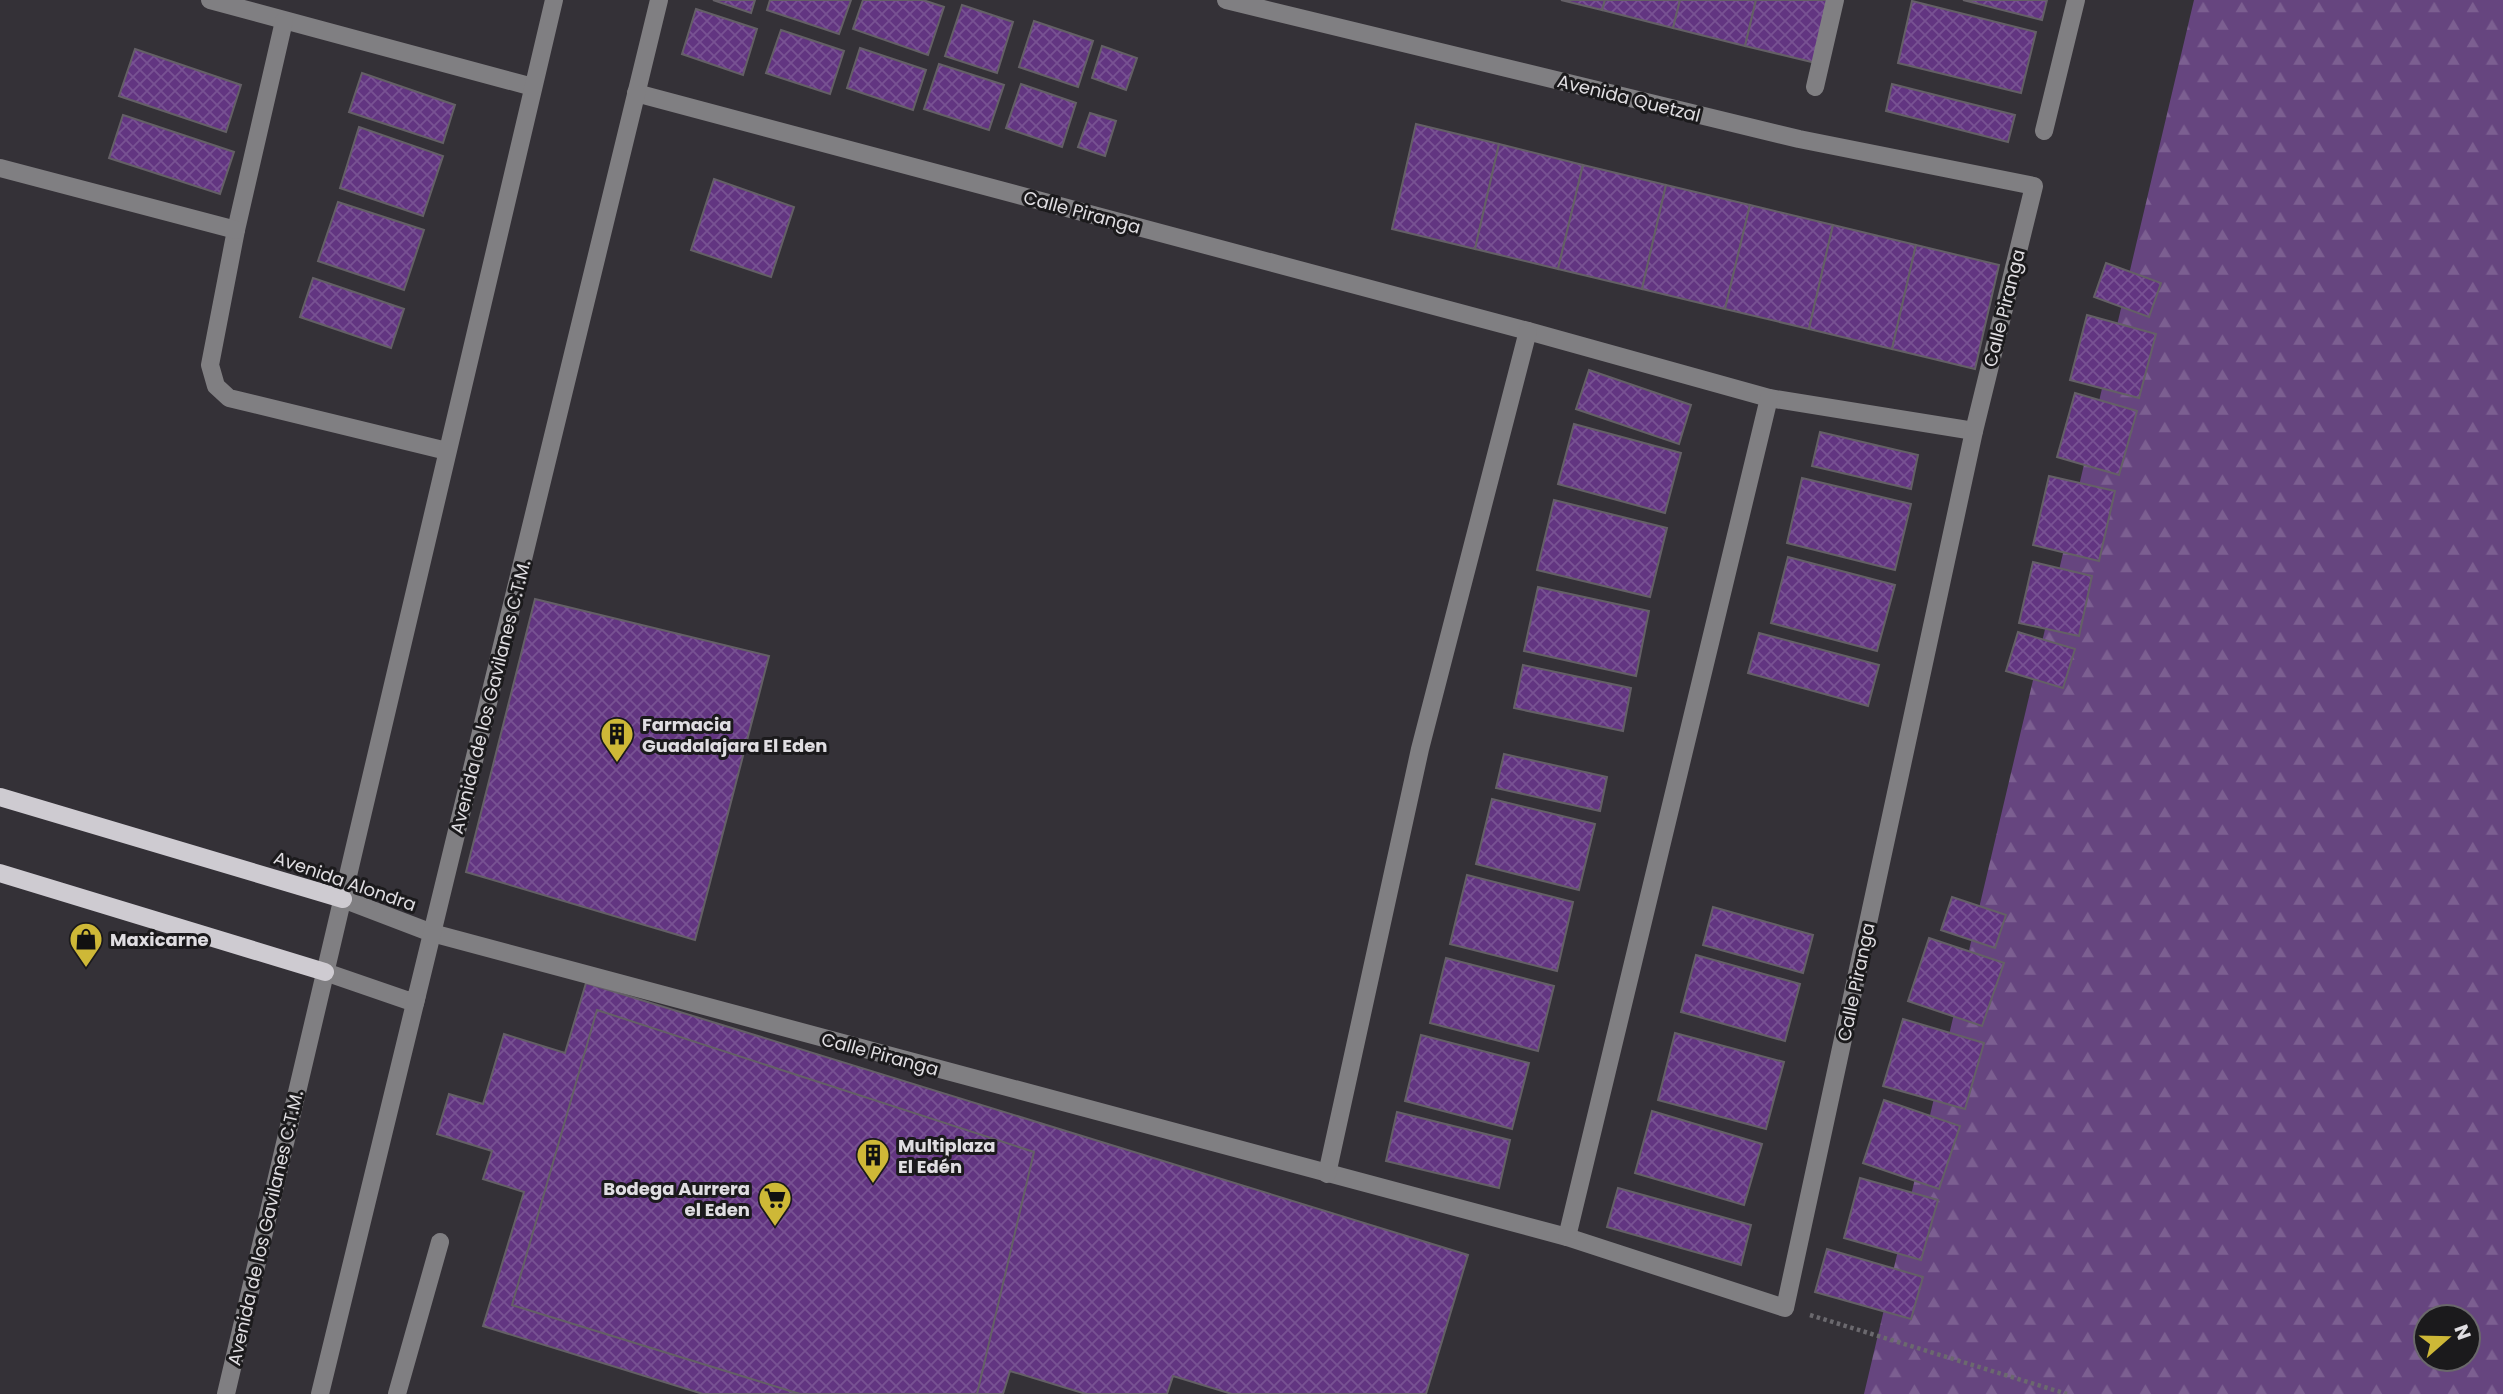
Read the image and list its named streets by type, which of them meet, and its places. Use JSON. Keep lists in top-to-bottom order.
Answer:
{
  "streets": {
    "main road": ["Avenida Alondra"],
    "street": ["Avenida Quetzal", "Calle Piranga", "Avenida de los Gavilanes C.T.M."]
  },
  "crossings": [
    ["Avenida Quetzal", "Calle Piranga"],
    ["Calle Piranga", "Avenida de los Gavilanes C.T.M."],
    ["Calle Piranga", "Avenida Alondra"],
    ["Avenida de los Gavilanes C.T.M.", "Avenida Alondra"]
  ],
  "places": {
    "building": ["Farmacia Guadalajara El Eden", "Multiplaza El Edén"],
    "shop": ["Maxicarne"],
    "supermarket": ["Bodega Aurrera el Eden"]
  },
  "north": "right"
}
